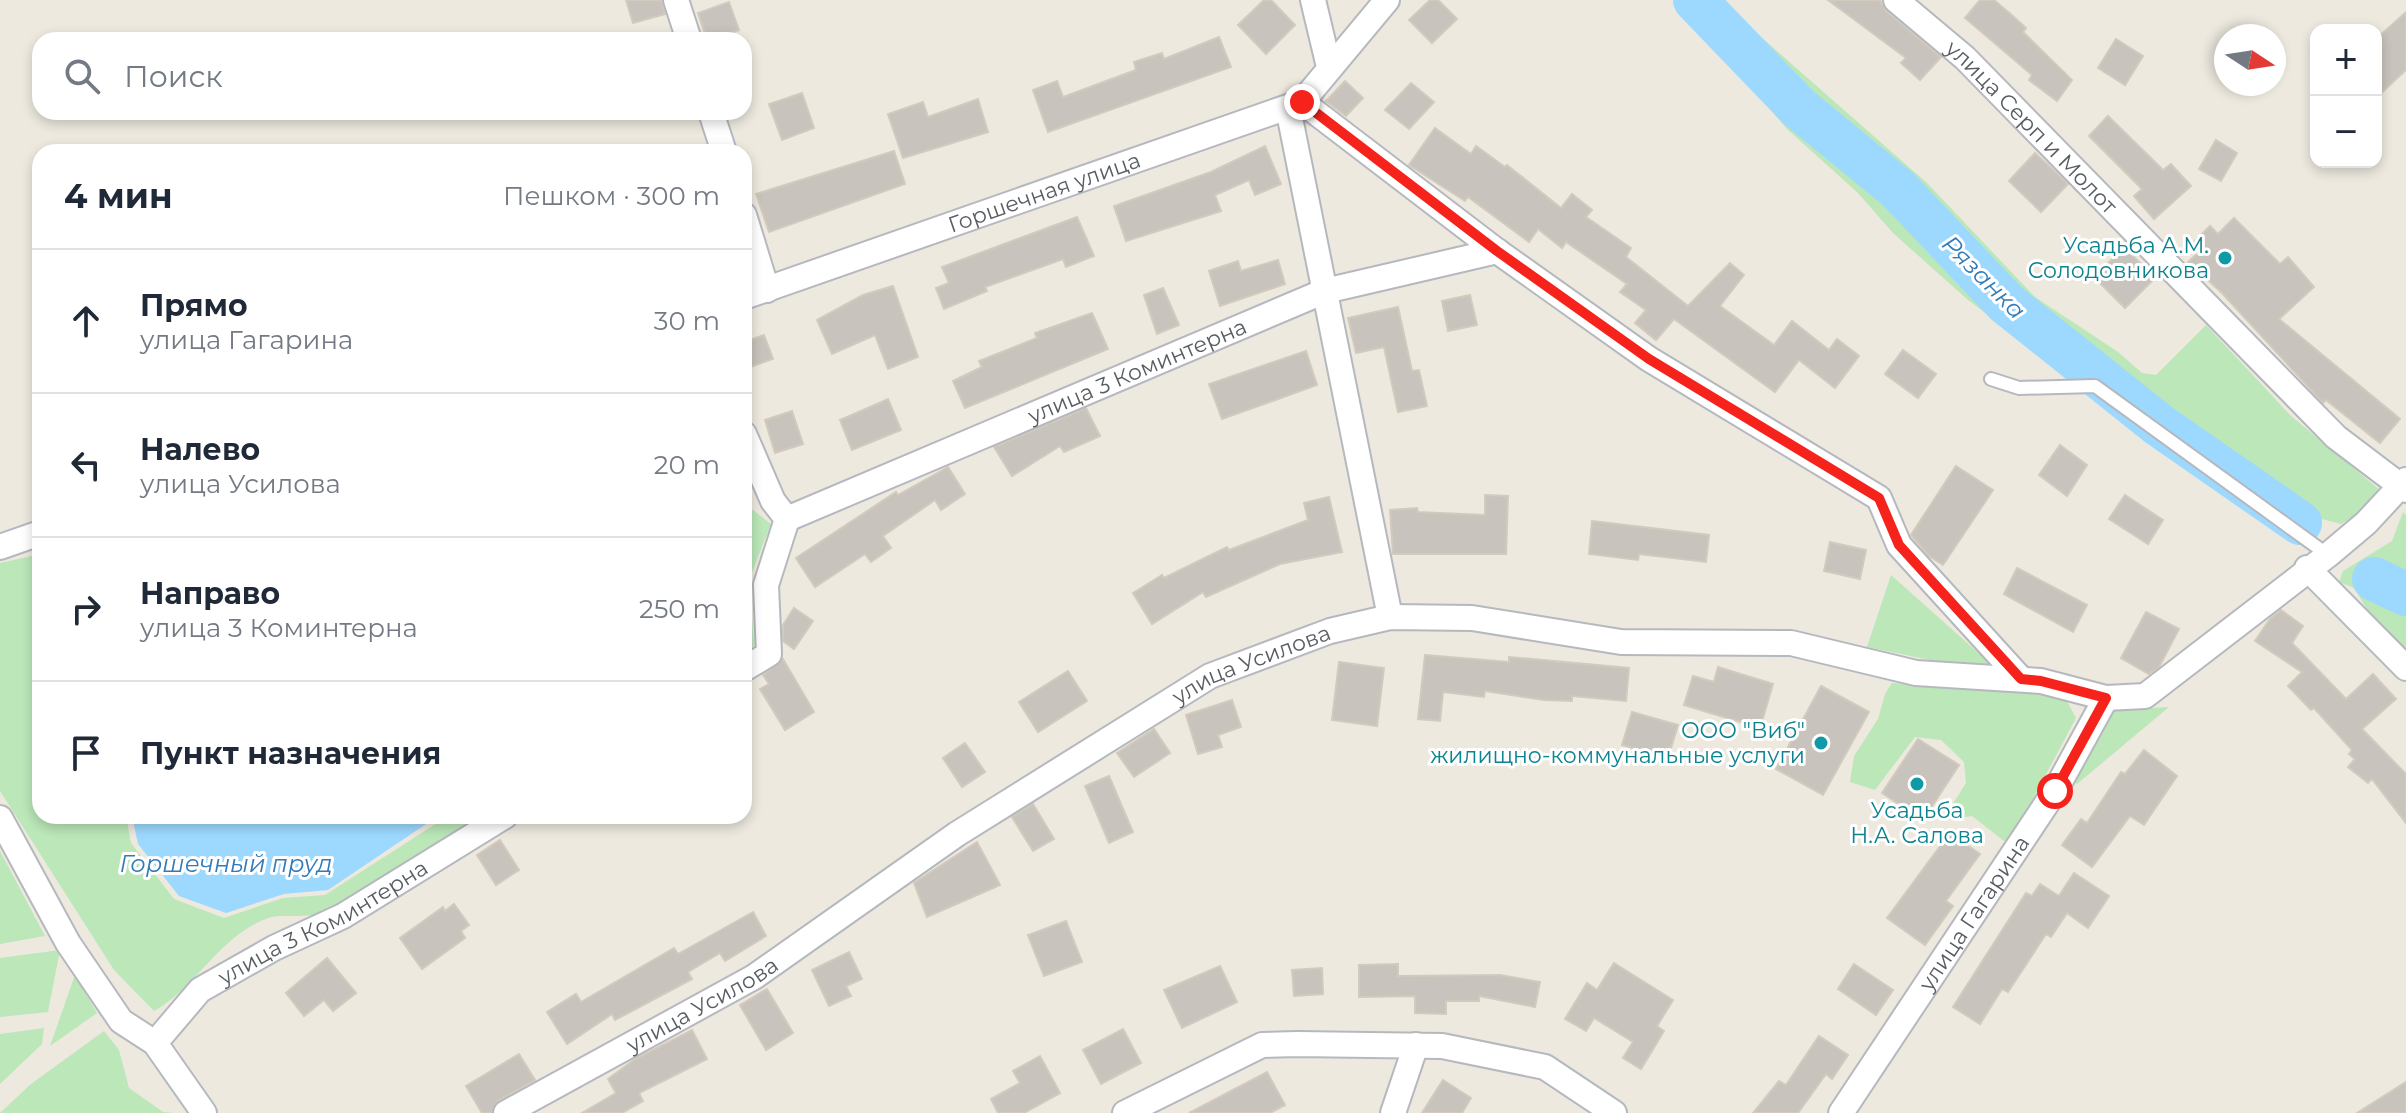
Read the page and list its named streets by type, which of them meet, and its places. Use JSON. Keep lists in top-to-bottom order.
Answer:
{
  "streets": {
    "street": [
      "улица Серп и Молот",
      "Горшечная улица",
      "улица 3 Коминтерна",
      "улица Усилова",
      "улица Гагарина"
    ]
  },
  "crossings": [
    ["улица Усилова", "улица Гагарина"]
  ],
  "water": ["Рязанка", "Горшечный пруд"],
  "places": ["Усадьба А.М. Солодовникова", "ООО \"Виб\" жилищно-коммунальные услуги", "Усадьба Н.А. Салова"],
  "north": "right",
  "page": {
    "map_buttons": ["+", "−"],
    "search": "Поиск",
    "heading": ["4 мин", "Пешком · 300 m"],
    "list": [
      ["Прямо", "улица Гагарина", "30 m"],
      ["Налево", "улица Усилова", "20 m"],
      ["Направо", "улица 3 Коминтерна", "250 m"],
      "Пункт назначения"
    ]
  }
}
